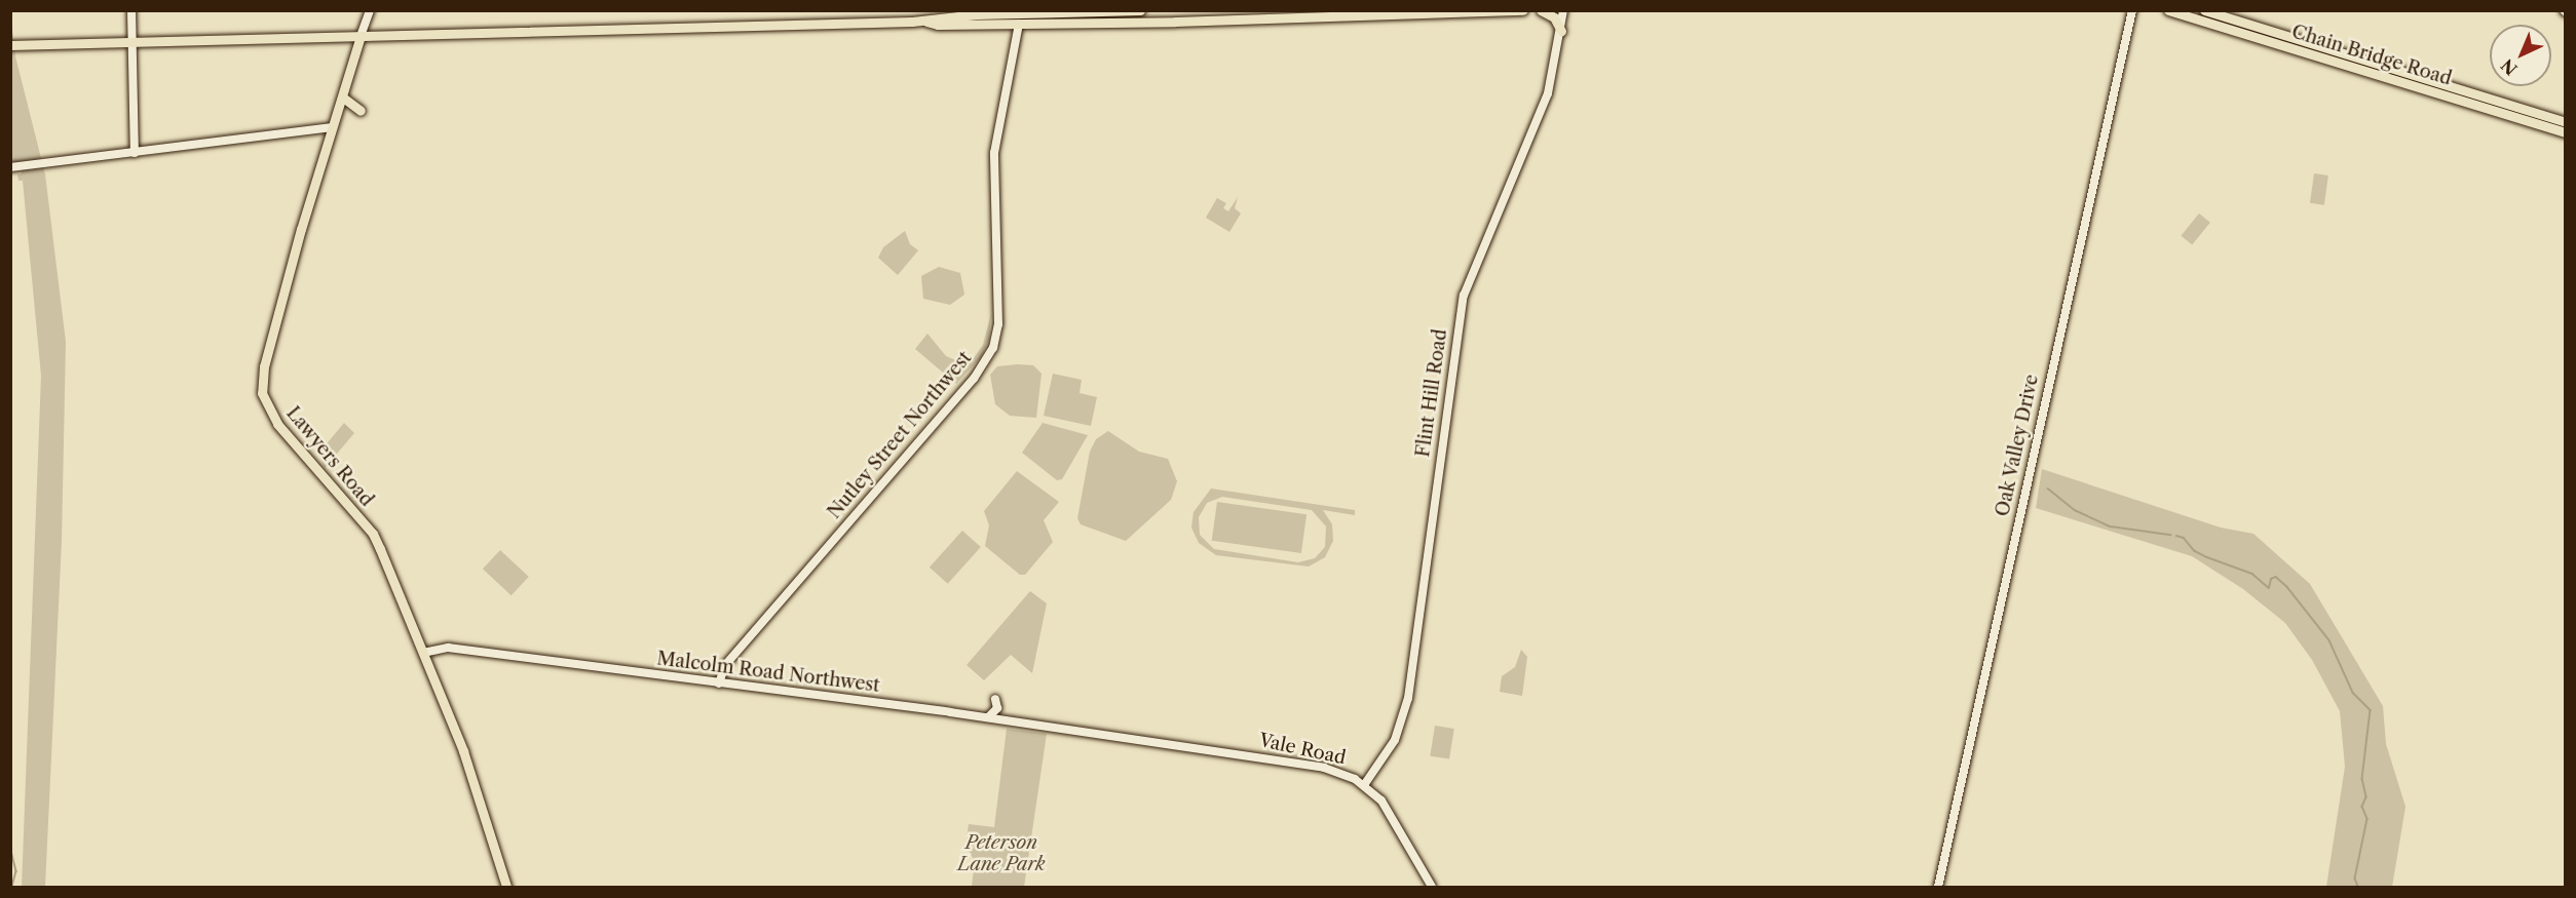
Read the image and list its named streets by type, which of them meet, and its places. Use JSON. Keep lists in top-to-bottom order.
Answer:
{
  "streets": {
    "main road": ["Chain Bridge Road", "Lawyers Road"],
    "street": [
      "Flint Hill Road",
      "Nutley Street Northwest",
      "Oak Valley Drive",
      "Malcolm Road Northwest",
      "Vale Road"
    ]
  },
  "crossings": [
    ["Flint Hill Road", "Vale Road"],
    ["Nutley Street Northwest", "Malcolm Road Northwest"],
    ["Lawyers Road", "Malcolm Road Northwest"],
    ["Malcolm Road Northwest", "Vale Road"]
  ],
  "parks": ["Peterson Lane Park"],
  "north": "bottom left"
}
